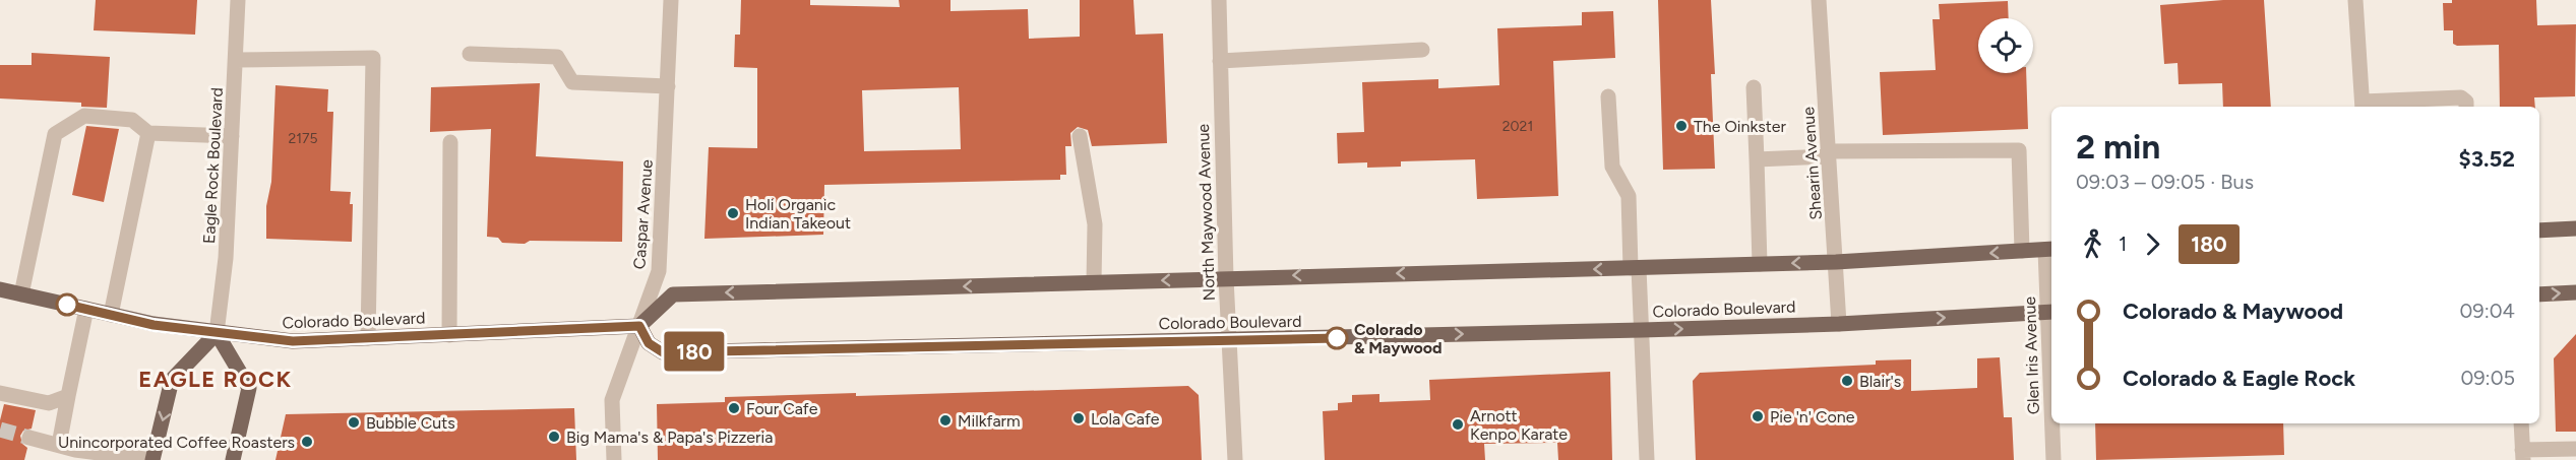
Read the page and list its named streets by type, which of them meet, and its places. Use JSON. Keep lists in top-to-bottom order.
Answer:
{
  "streets": {
    "main road": ["Colorado Boulevard"],
    "street": [
      "Shearin Avenue",
      "Eagle Rock Boulevard",
      "North Maywood Avenue",
      "Caspar Avenue",
      "Glen Iris Avenue"
    ]
  },
  "crossings": [
    ["Shearin Avenue", "Colorado Boulevard"],
    ["Eagle Rock Boulevard", "Colorado Boulevard"],
    ["North Maywood Avenue", "Colorado Boulevard"],
    ["Caspar Avenue", "Colorado Boulevard"],
    ["Colorado Boulevard", "Glen Iris Avenue"]
  ],
  "districts": ["EAGLE ROCK"],
  "places": [
    "The Oinkster",
    "Holi Organic Indian Takeout",
    "Colorado & Maywood",
    "Blair's",
    "Four Cafe",
    "Pie 'n' Cone",
    "Lola Cafe",
    "Milkfarm",
    "Bubble Cuts",
    "Arnott Kenpo Karate",
    "Big Mama's & Papa's Pizzeria",
    "Unincorporated Coffee Roasters"
  ],
  "lines": ["bus line 180"],
  "house_numbers": ["2021", "2175"],
  "page": {
    "on_map": "180",
    "heading": ["2 min", "09:03 – 09:05 · Bus", "$3.52"],
    "legs": ["1", "180"],
    "list": [
      {
        "name": "Colorado & Maywood",
        "value": "09:04"
      },
      {
        "name": "Colorado & Eagle Rock",
        "value": "09:05"
      }
    ]
  }
}
